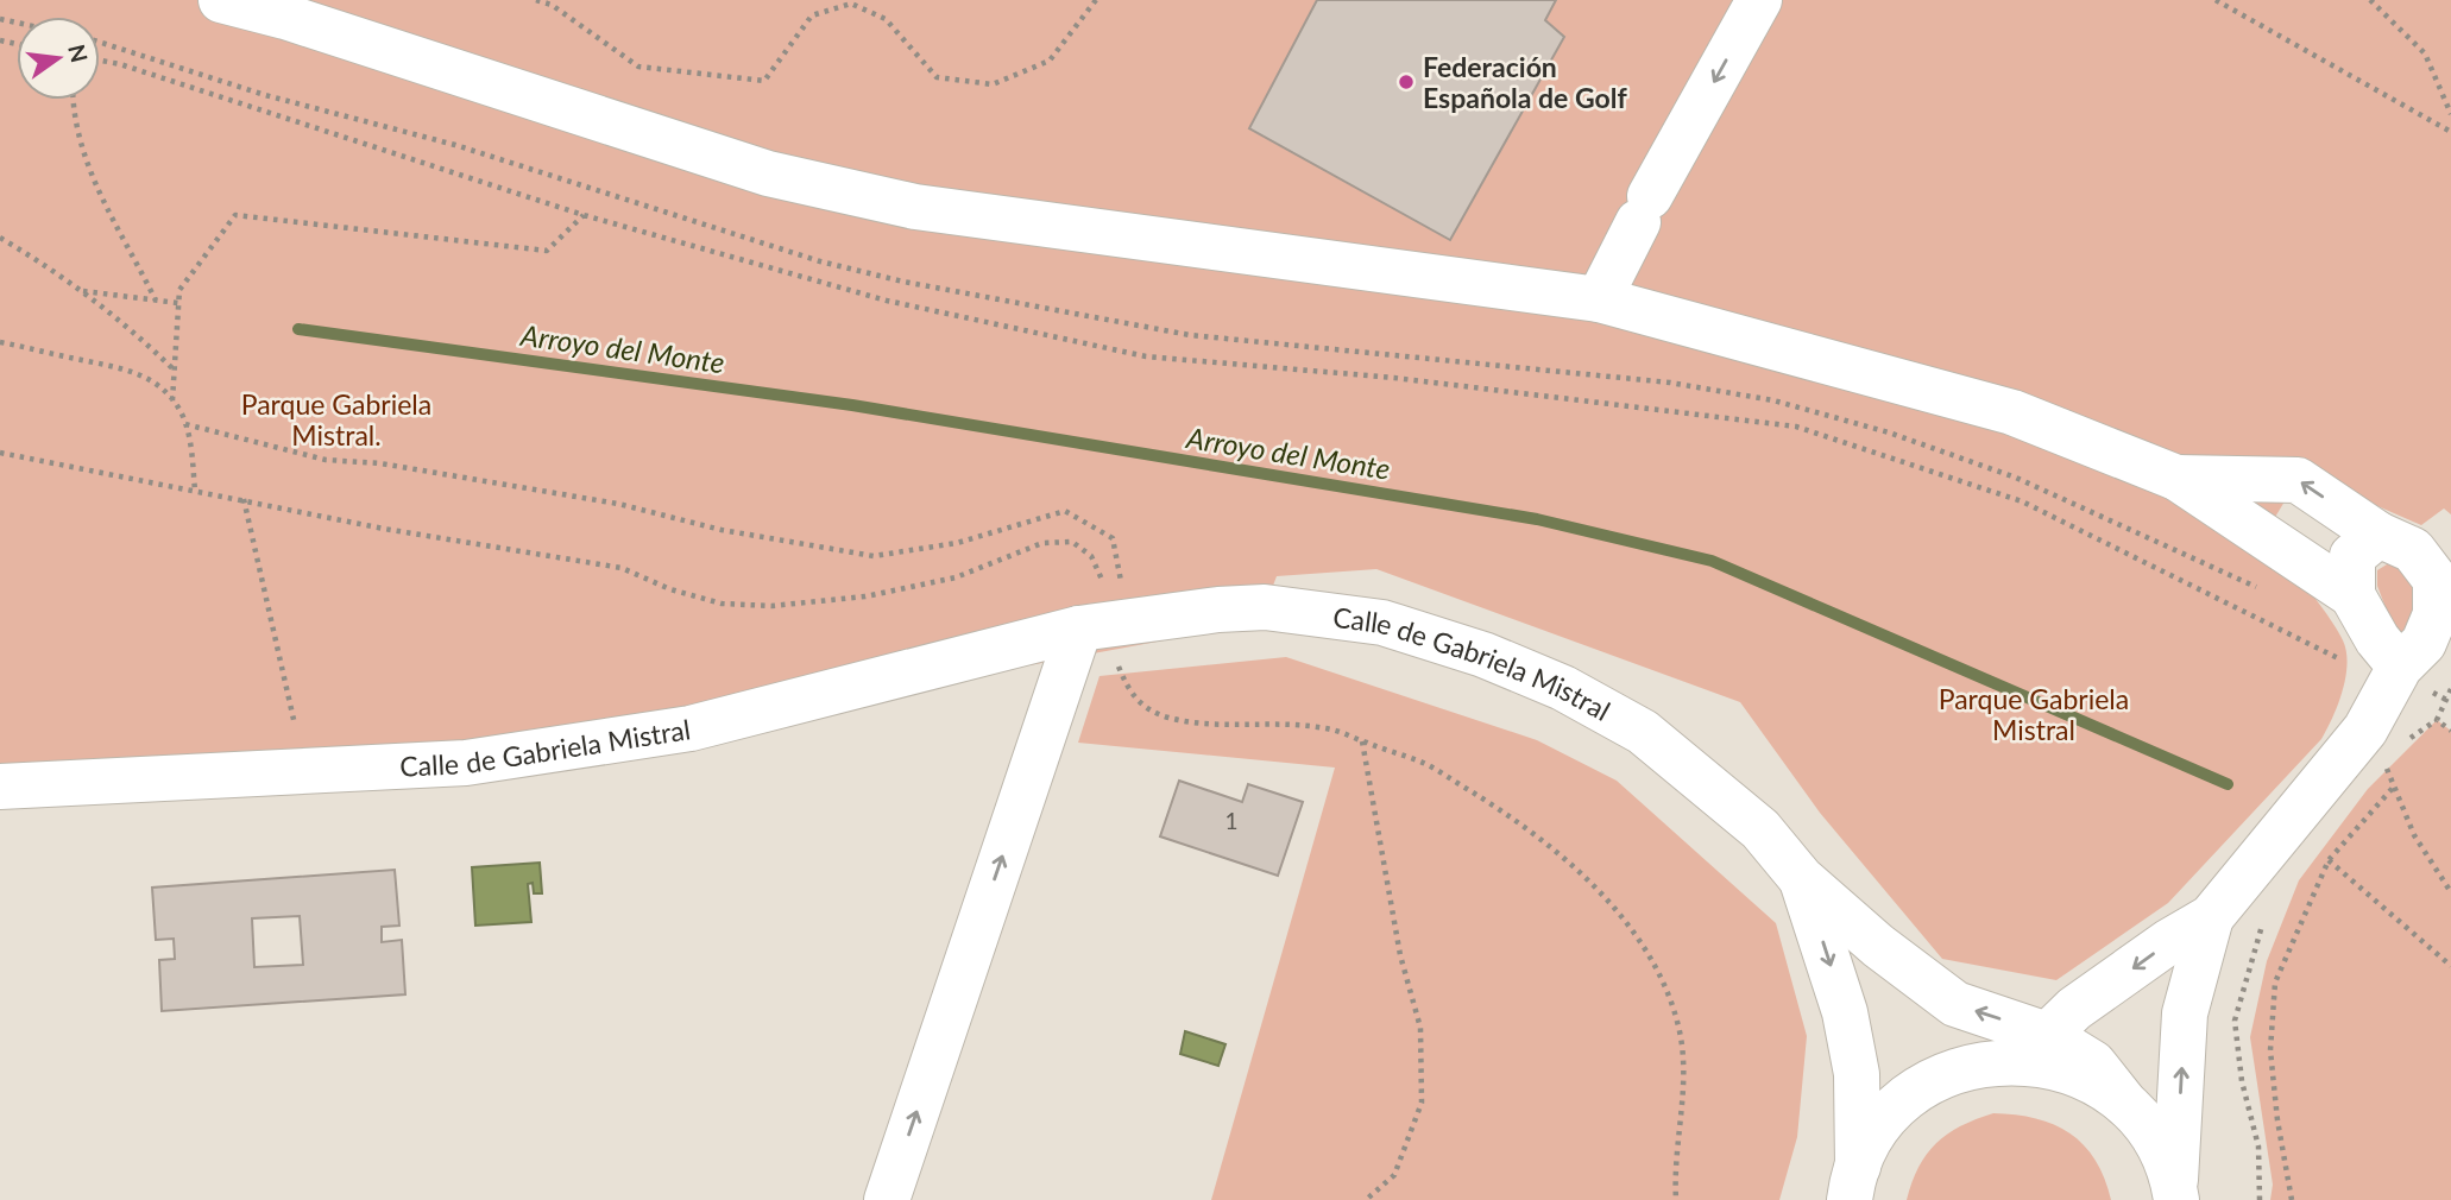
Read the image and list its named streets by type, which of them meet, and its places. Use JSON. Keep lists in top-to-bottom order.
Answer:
{
  "streets": {
    "street": ["Calle de Gabriela Mistral"]
  },
  "water": ["Arroyo del Monte"],
  "parks": ["Parque Gabriela Mistral.", "Parque Gabriela Mistral"],
  "places": ["Federación Española de Golf"],
  "house_numbers": ["1"],
  "north": "right"
}
